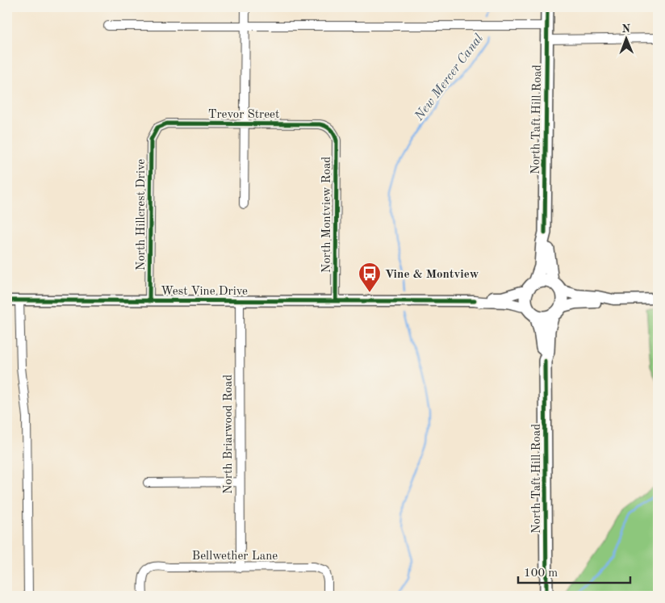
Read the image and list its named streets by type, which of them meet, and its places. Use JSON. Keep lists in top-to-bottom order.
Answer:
{
  "streets": {
    "main road": ["North Taft Hill Road", "West Vine Drive"],
    "street": [
      "Trevor Street",
      "North Hillcrest Drive",
      "North Montview Road",
      "North Briarwood Road",
      "Bellwether Lane"
    ]
  },
  "crossings": [
    ["Trevor Street", "North Hillcrest Drive"],
    ["Trevor Street", "North Montview Road"],
    ["North Taft Hill Road", "West Vine Drive"],
    ["North Hillcrest Drive", "West Vine Drive"],
    ["North Montview Road", "West Vine Drive"],
    ["West Vine Drive", "North Briarwood Road"],
    ["North Briarwood Road", "Bellwether Lane"]
  ],
  "water": ["New Mercer Canal"],
  "places": {
    "bus stop": ["Vine & Montview"]
  },
  "scale_bar": "100 m",
  "north": "top"
}
